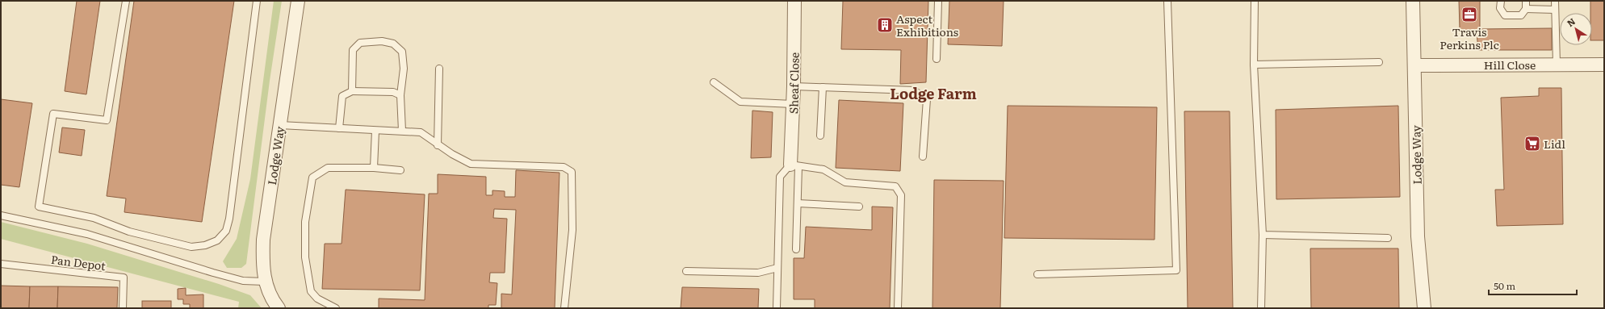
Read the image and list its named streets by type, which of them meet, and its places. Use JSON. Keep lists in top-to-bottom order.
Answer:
{
  "streets": {
    "street": ["Hill Close", "Sheaf Close", "Lodge Way"],
    "lane": ["Pan Depot"]
  },
  "crossings": [
    ["Hill Close", "Lodge Way"]
  ],
  "districts": ["Lodge Farm"],
  "places": {
    "office": ["Travis Perkins Plc"],
    "building": ["Aspect Exhibitions"],
    "supermarket": ["Lidl"]
  },
  "scale_bar": "50 m",
  "north": "top left"
}
